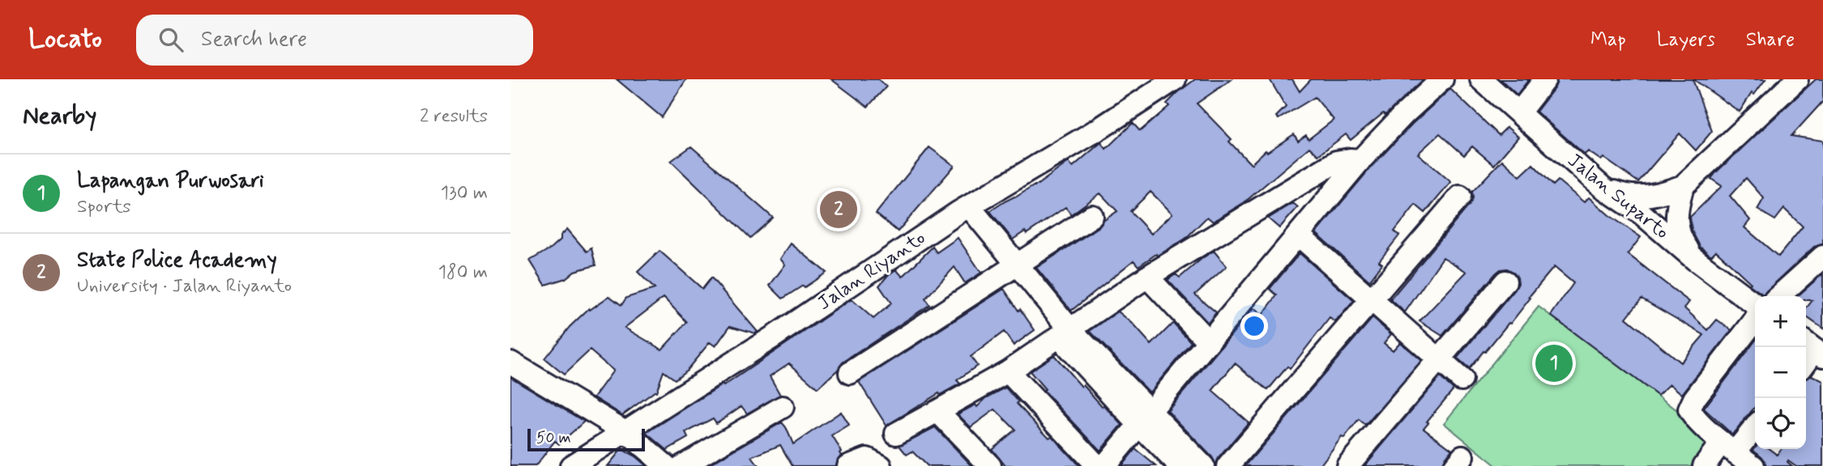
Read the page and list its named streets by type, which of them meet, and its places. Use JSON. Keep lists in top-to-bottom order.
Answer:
{
  "streets": {
    "street": ["Jalan Suparto", "Jalan Riyanto"]
  },
  "scale_bar": "50 m",
  "page": {
    "header": "Locato",
    "search": "Search here",
    "nav": ["Map", "Layers", "Share"],
    "heading": ["Nearby", "2 results"],
    "list": [
      {
        "mark": "1",
        "name": "Lapangan Purwosari",
        "note": "Sports",
        "value": "130 m"
      },
      {
        "mark": "2",
        "name": "State Police Academy",
        "note": "University · Jalan Riyanto",
        "value": "180 m"
      }
    ],
    "pins": ["2", "1"],
    "map_buttons": ["+", "−"],
    "scale": "50 m"
  }
}
